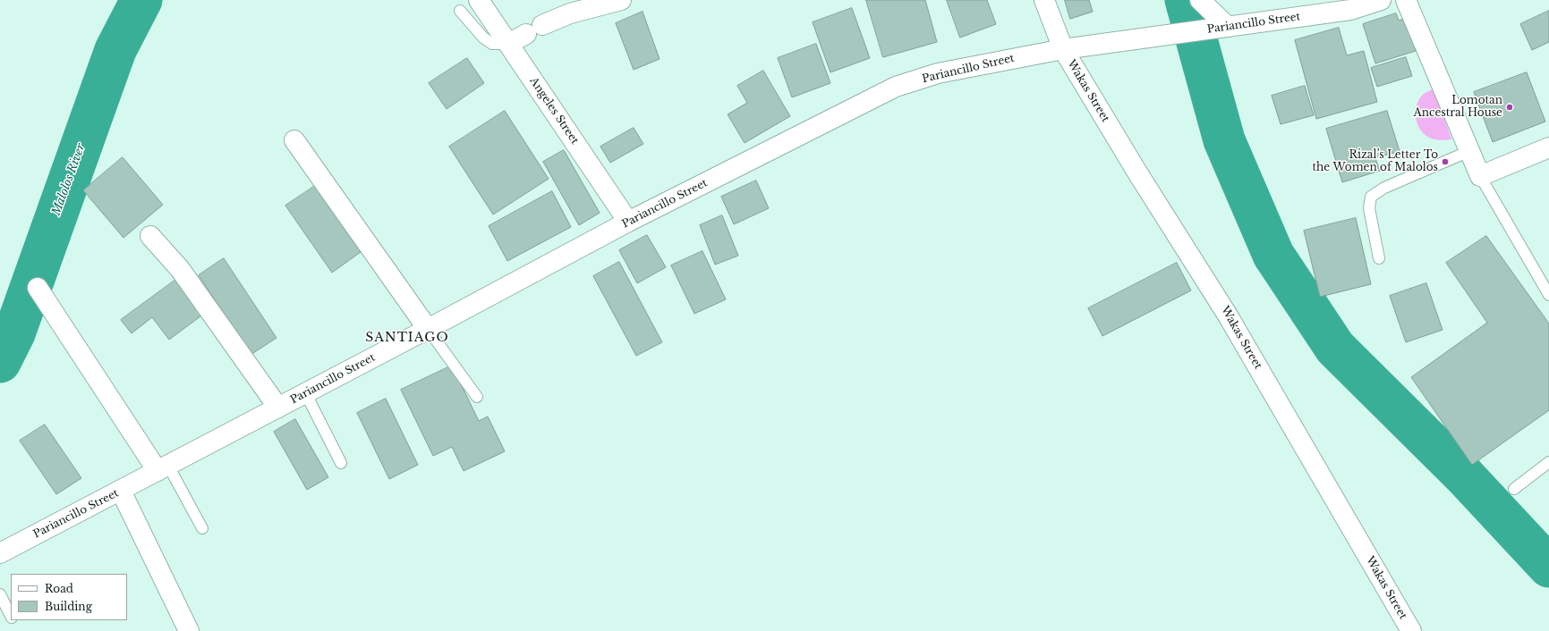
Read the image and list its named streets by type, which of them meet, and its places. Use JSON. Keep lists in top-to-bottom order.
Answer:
{
  "streets": {
    "street": ["Pariancillo Street", "Wakas Street", "Angeles Street"]
  },
  "crossings": [
    ["Pariancillo Street", "Wakas Street"],
    ["Pariancillo Street", "Angeles Street"]
  ],
  "districts": ["SANTIAGO"],
  "water": ["Malolos River"],
  "places": ["Lomotan Ancestral House", "Rizal’s Letter To the Women of Malolos"],
  "legend": ["Road", "Building"]
}
